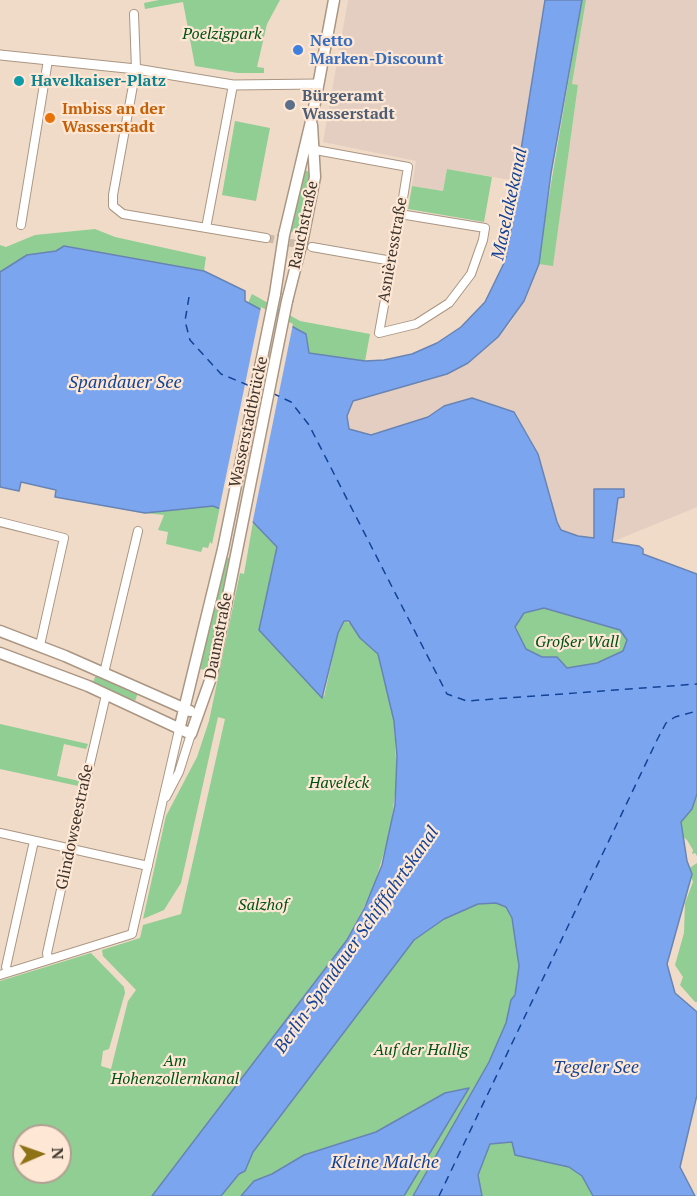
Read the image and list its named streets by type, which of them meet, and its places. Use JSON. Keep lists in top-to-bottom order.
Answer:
{
  "streets": {
    "main road": ["Rauchstraße", "Wasserstadtbrücke", "Daumstraße"],
    "street": ["Asnièresstraße", "Glindowseestraße"]
  },
  "crossings": [
    ["Rauchstraße", "Asnièresstraße"],
    ["Rauchstraße", "Wasserstadtbrücke"],
    ["Wasserstadtbrücke", "Daumstraße"]
  ],
  "water": [
    "Maselakekanal",
    "Spandauer See",
    "Berlin-Spandauer Schifffahrtskanal",
    "Tegeler See",
    "Kleine Malche"
  ],
  "parks": [
    "Poelzigpark",
    "Großer Wall",
    "Haveleck",
    "Salzhof",
    "Auf der Hallig",
    "Am Hohenzollernkanal"
  ],
  "places": [
    "Netto Marken-Discount",
    "Havelkaiser-Platz",
    "Bürgeramt Wasserstadt",
    "Imbiss an der Wasserstadt"
  ],
  "north": "right"
}
